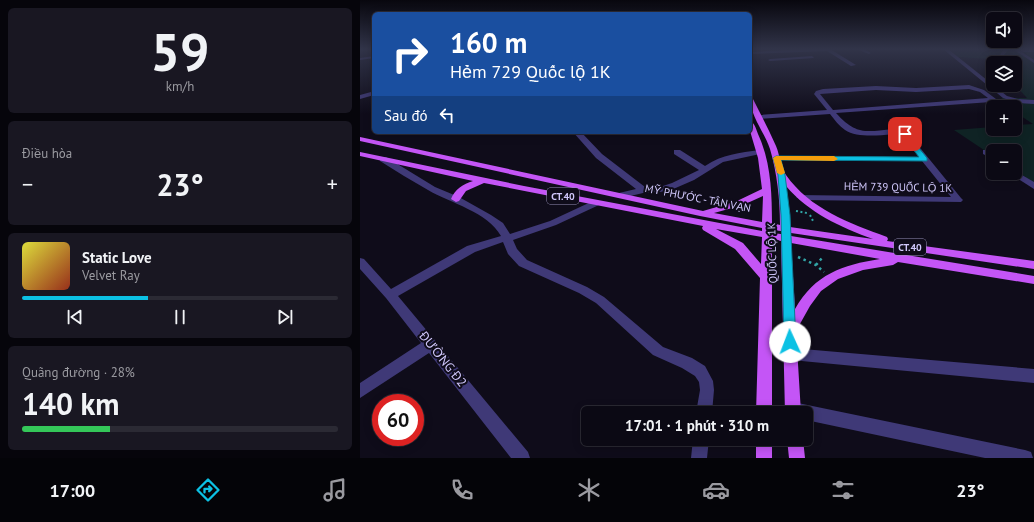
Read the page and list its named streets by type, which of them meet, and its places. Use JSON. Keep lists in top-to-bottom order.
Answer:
{
  "streets": {
    "main road": ["CT.40", "MỸ PHƯỚC - TÂN VẠN", "QUỐC LỘ 1K"],
    "street": ["HẺM 739 QUỐC LỘ 1K", "ĐƯỜNG Đ2"]
  },
  "crossings": [
    ["MỸ PHƯỚC - TÂN VẠN", "QUỐC LỘ 1K"]
  ],
  "page": {
    "tile": [
      ["59", "km/h"],
      "Điều hòa",
      ["Quãng đường · 28%", "140 km"]
    ],
    "map_buttons": ["+", "−"],
    "turn": ["160 m", "Hẻm 729 Quốc lộ 1K"],
    "then": "Sau đó",
    "heat": ["−", "23°", "+"],
    "song": ["Static Love", "Velvet Ray"],
    "limit": "60",
    "trip": "17:01 · 1 phút · 310 m",
    "tabs": ["17:00", "23°"]
  }
}
